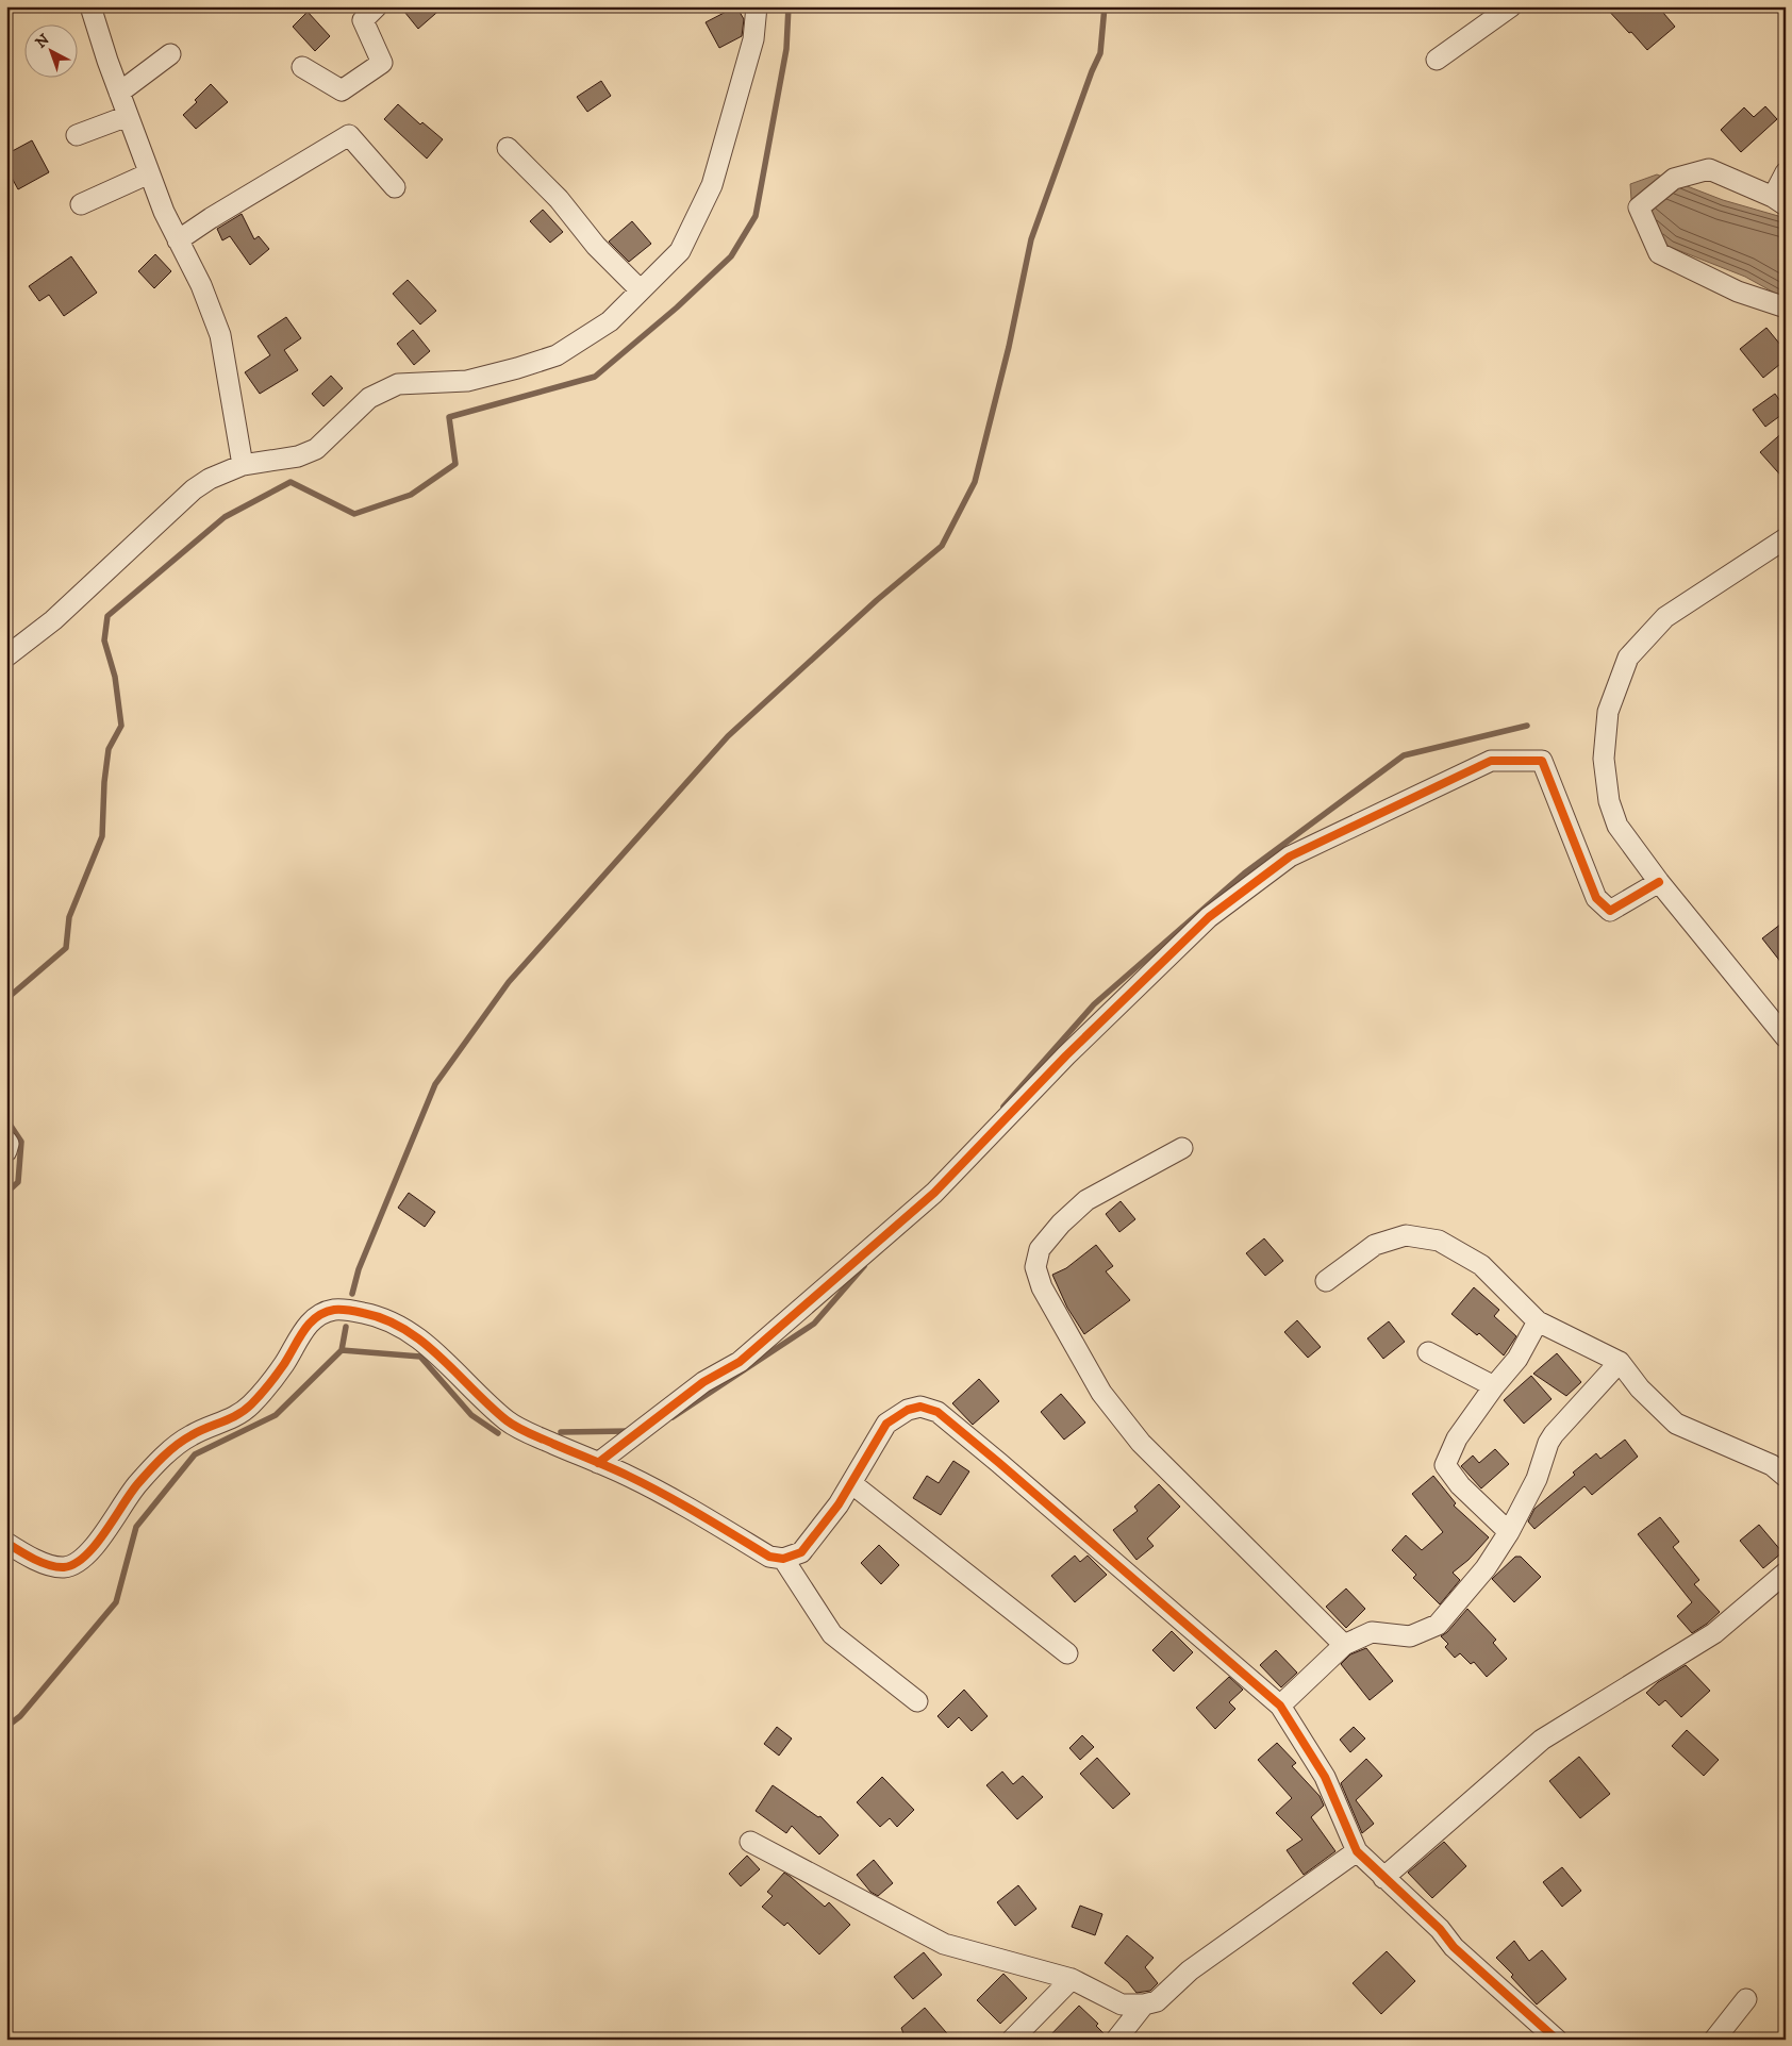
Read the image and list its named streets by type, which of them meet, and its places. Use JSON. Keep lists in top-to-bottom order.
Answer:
{
  "north": "top left"
}
